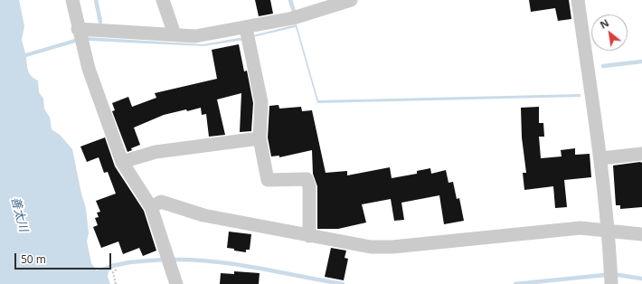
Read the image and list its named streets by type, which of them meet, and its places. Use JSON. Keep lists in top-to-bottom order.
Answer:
{
  "water": ["善太川"],
  "scale_bar": "50 m",
  "north": "top left"
}
